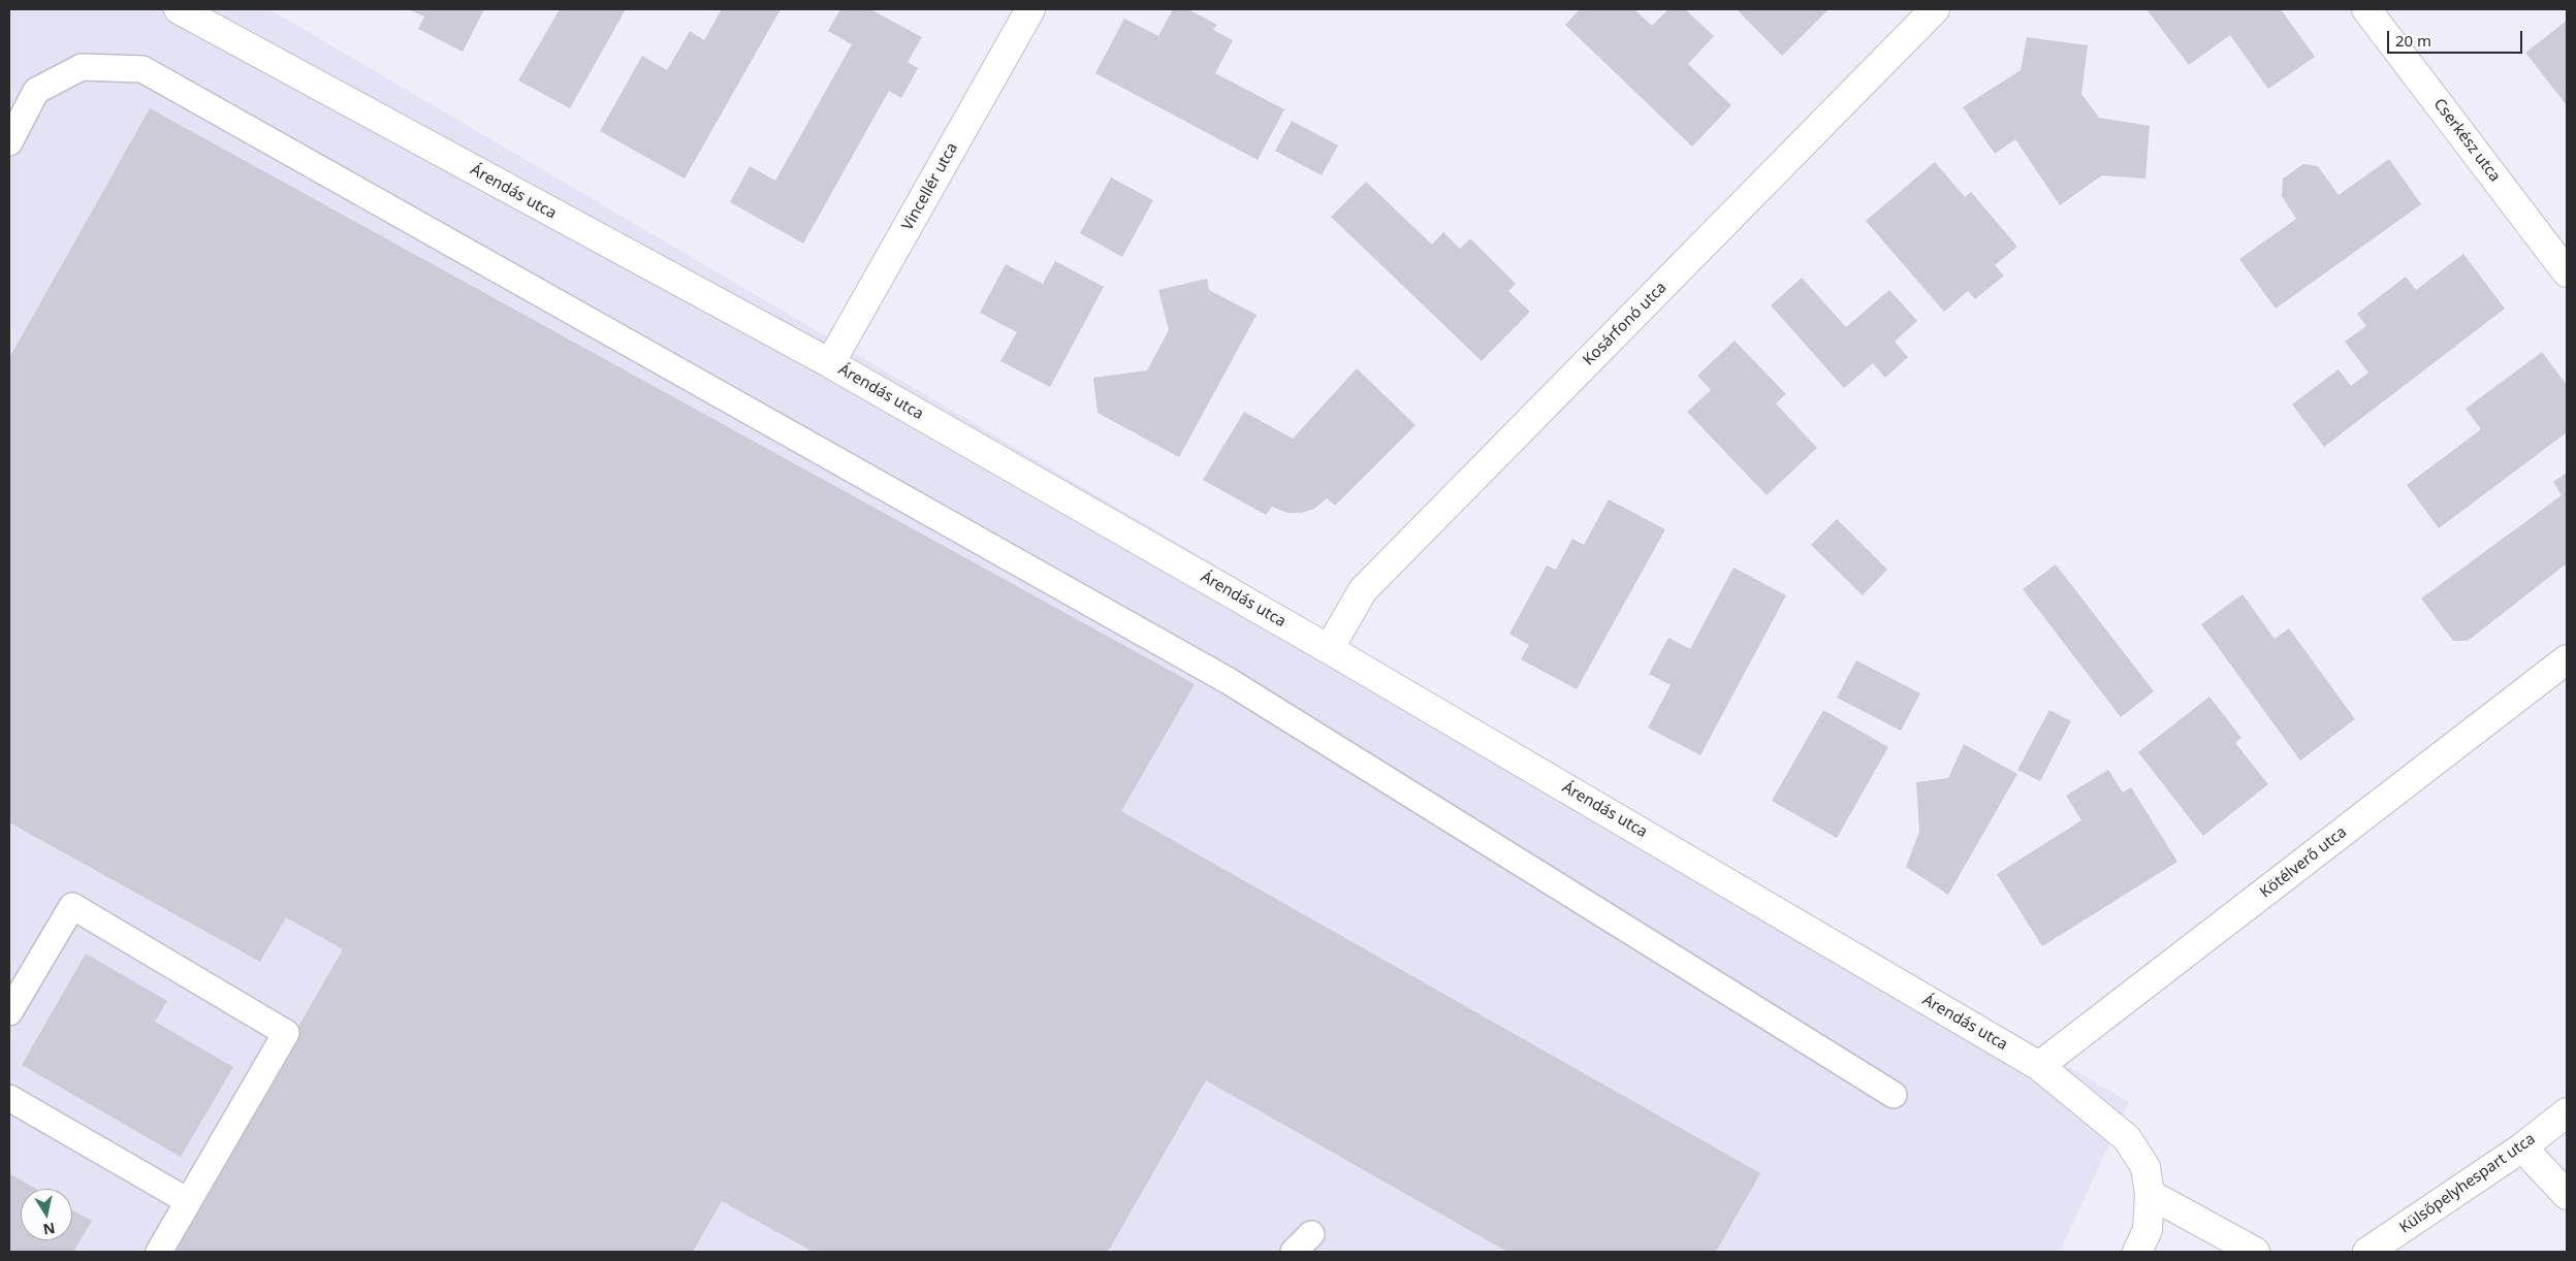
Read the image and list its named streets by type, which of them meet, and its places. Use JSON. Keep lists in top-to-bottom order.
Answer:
{
  "streets": {
    "street": [
      "Cserkész utca",
      "Vincellér utca",
      "Árendás utca",
      "Kosárfonó utca",
      "Kötélverő utca",
      "Külsőpelyhespart utca"
    ]
  },
  "crossings": [
    ["Vincellér utca", "Árendás utca"],
    ["Árendás utca", "Kosárfonó utca"],
    ["Árendás utca", "Kötélverő utca"]
  ],
  "scale_bar": "20 m",
  "north": "bottom"
}
